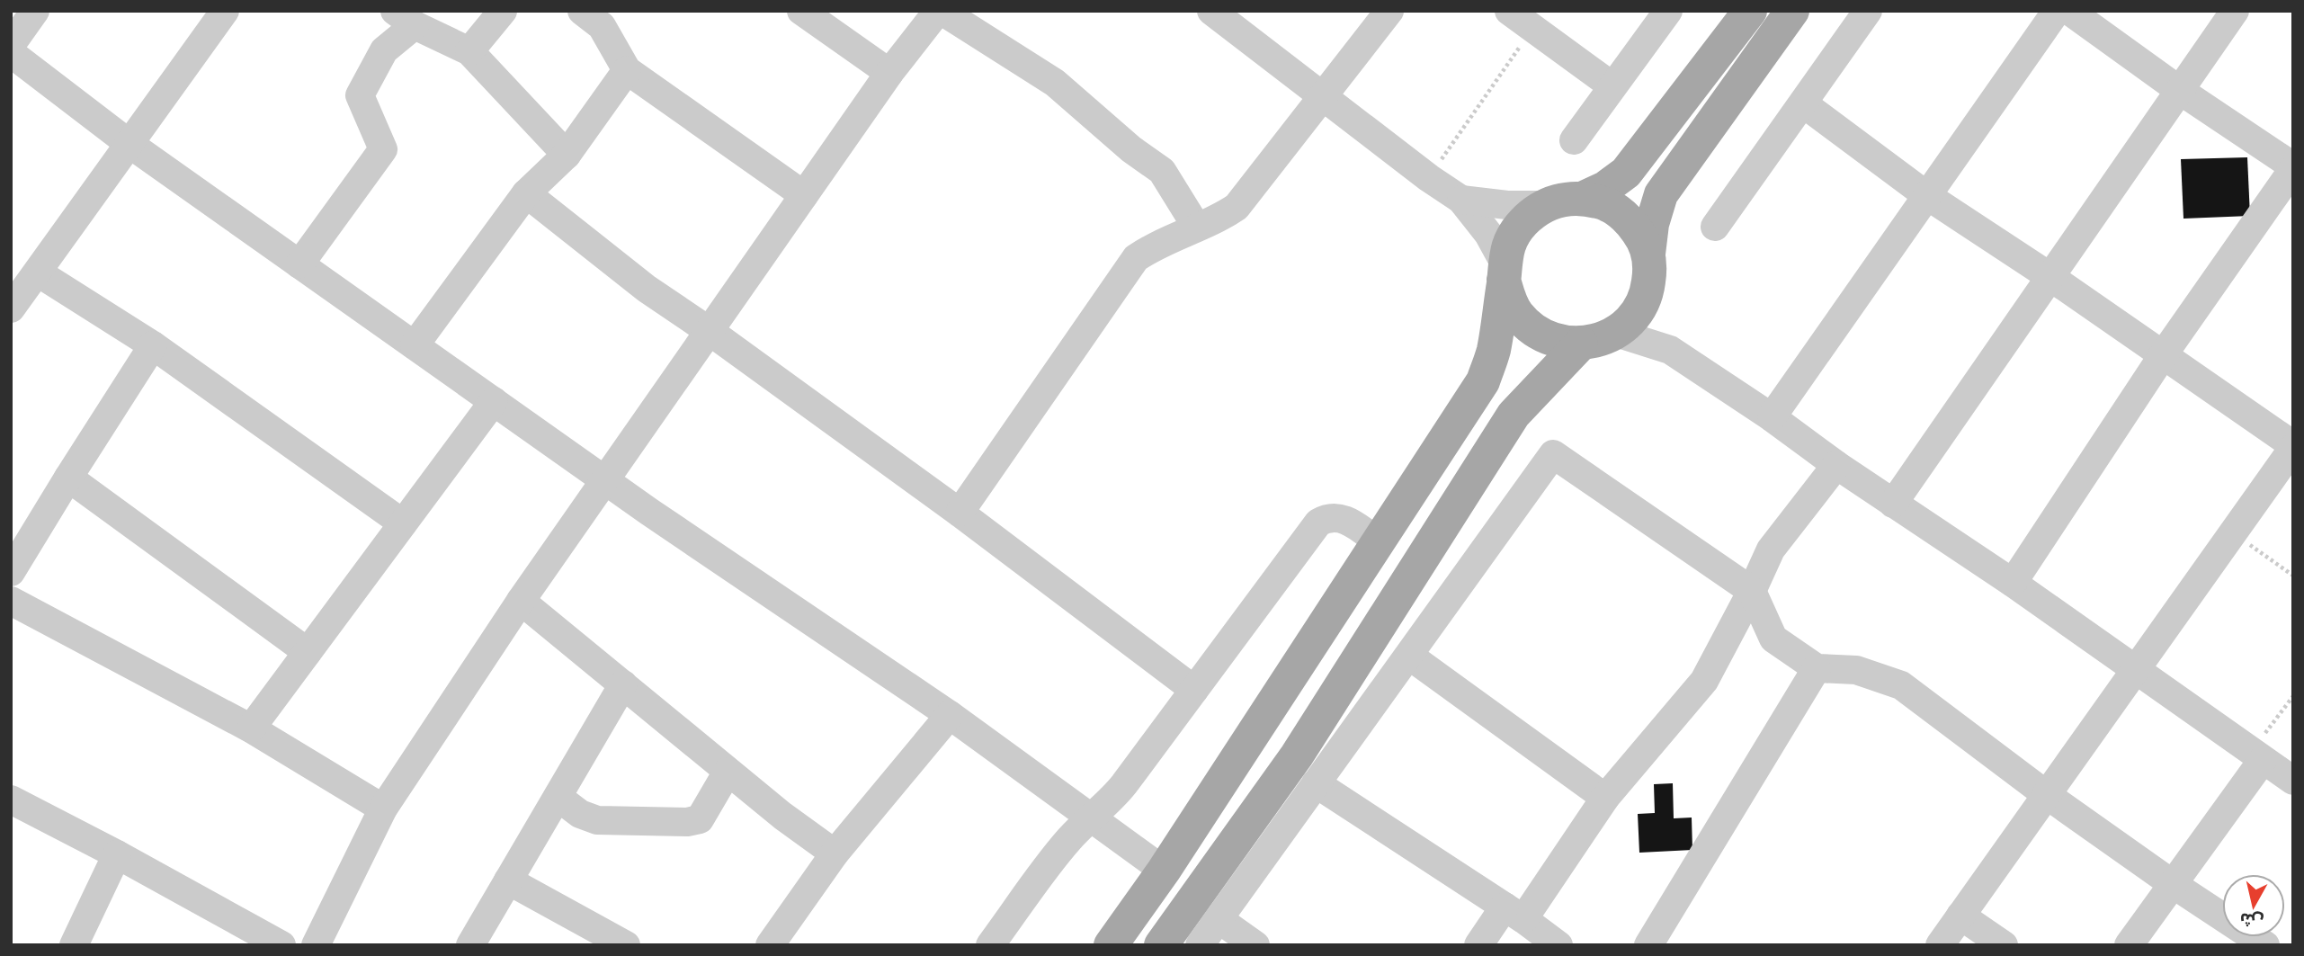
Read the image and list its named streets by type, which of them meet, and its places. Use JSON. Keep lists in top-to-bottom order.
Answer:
{
  "north": "bottom"
}
